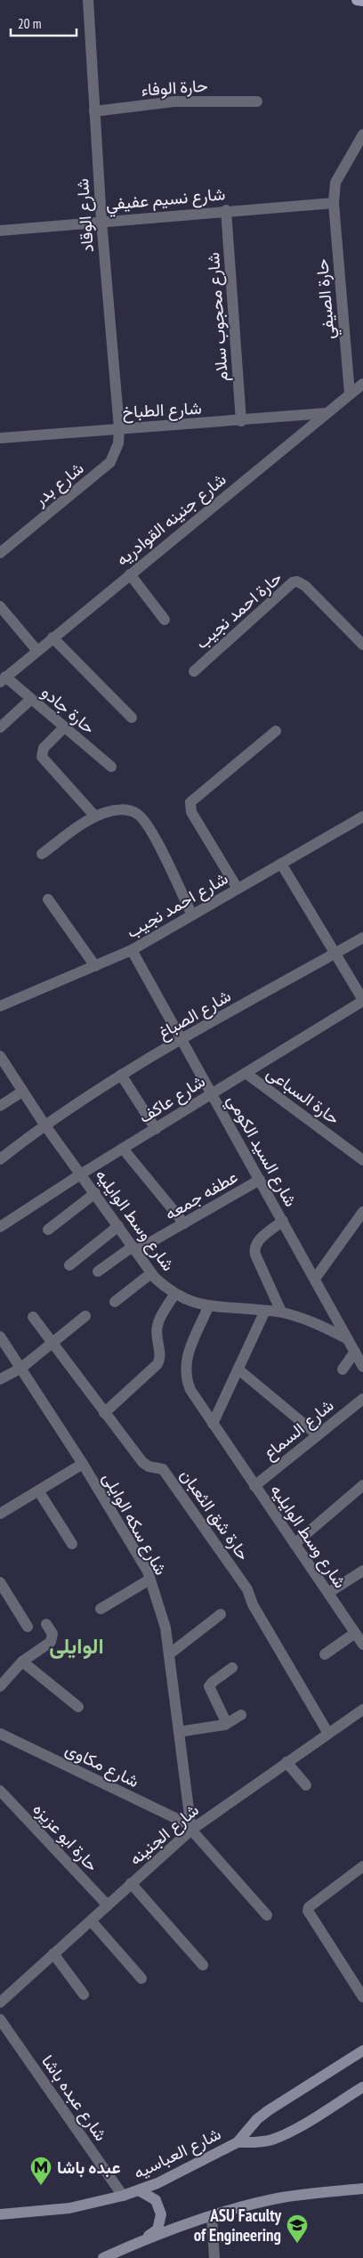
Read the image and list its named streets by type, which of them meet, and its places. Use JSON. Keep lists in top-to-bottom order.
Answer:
{
  "streets": {
    "main road": ["شارع العباسيه"],
    "street": [
      "حارة الوفاء",
      "شارع نسيم عفيفي",
      "شارع الوقاد",
      "حارة الصيفي",
      "شارع محجوب سلام",
      "شارع الطباخ",
      "شارع بدر",
      "شارع جنينه القوادريه",
      "حارة احمد نجيب",
      "حارة جادو",
      "شارع احمد نجيب",
      "شارع الصباغ",
      "حارة السباعى",
      "شارع عاكف",
      "شارع السيد الكومي",
      "عطفه جمعه",
      "شارع وسط الوايليه",
      "شارع السماع",
      "حارة شق الثعبان",
      "شارع سكه الوايلى",
      "شارع مكاوى",
      "شارع الجنينه",
      "حارة ابو عزيزه",
      "شارع عبده باشا"
    ]
  },
  "crossings": [
    ["حارة الوفاء", "شارع الوقاد"],
    ["شارع نسيم عفيفي", "شارع الوقاد"],
    ["شارع نسيم عفيفي", "حارة الصيفي"],
    ["شارع نسيم عفيفي", "شارع محجوب سلام"],
    ["شارع الوقاد", "شارع الطباخ"],
    ["شارع الوقاد", "شارع بدر"],
    ["حارة الصيفي", "شارع جنينه القوادريه"],
    ["شارع محجوب سلام", "شارع الطباخ"],
    ["شارع الطباخ", "شارع بدر"],
    ["شارع الطباخ", "شارع جنينه القوادريه"],
    ["شارع جنينه القوادريه", "حارة جادو"],
    ["شارع احمد نجيب", "شارع السيد الكومي"],
    ["شارع الصباغ", "شارع السيد الكومي"],
    ["شارع الصباغ", "شارع وسط الوايليه"],
    ["حارة السباعى", "شارع عاكف"],
    ["شارع عاكف", "شارع السيد الكومي"],
    ["شارع عاكف", "شارع وسط الوايليه"],
    ["شارع السيد الكومي", "عطفه جمعه"],
    ["شارع السيد الكومي", "شارع وسط الوايليه"],
    ["عطفه جمعه", "شارع وسط الوايليه"],
    ["شارع وسط الوايليه", "شارع السماع"],
    ["حارة شق الثعبان", "شارع الجنينه"],
    ["شارع سكه الوايلى", "شارع مكاوى"],
    ["شارع سكه الوايلى", "شارع الجنينه"],
    ["شارع مكاوى", "شارع الجنينه"],
    ["شارع الجنينه", "حارة ابو عزيزه"],
    ["شارع عبده باشا", "شارع العباسيه"]
  ],
  "districts": ["الوايلى"],
  "places": {
    "metro station": ["عبده باشا"],
    "school or university": ["ASU Faculty of Engineering"]
  },
  "scale_bar": "20 m"
}
